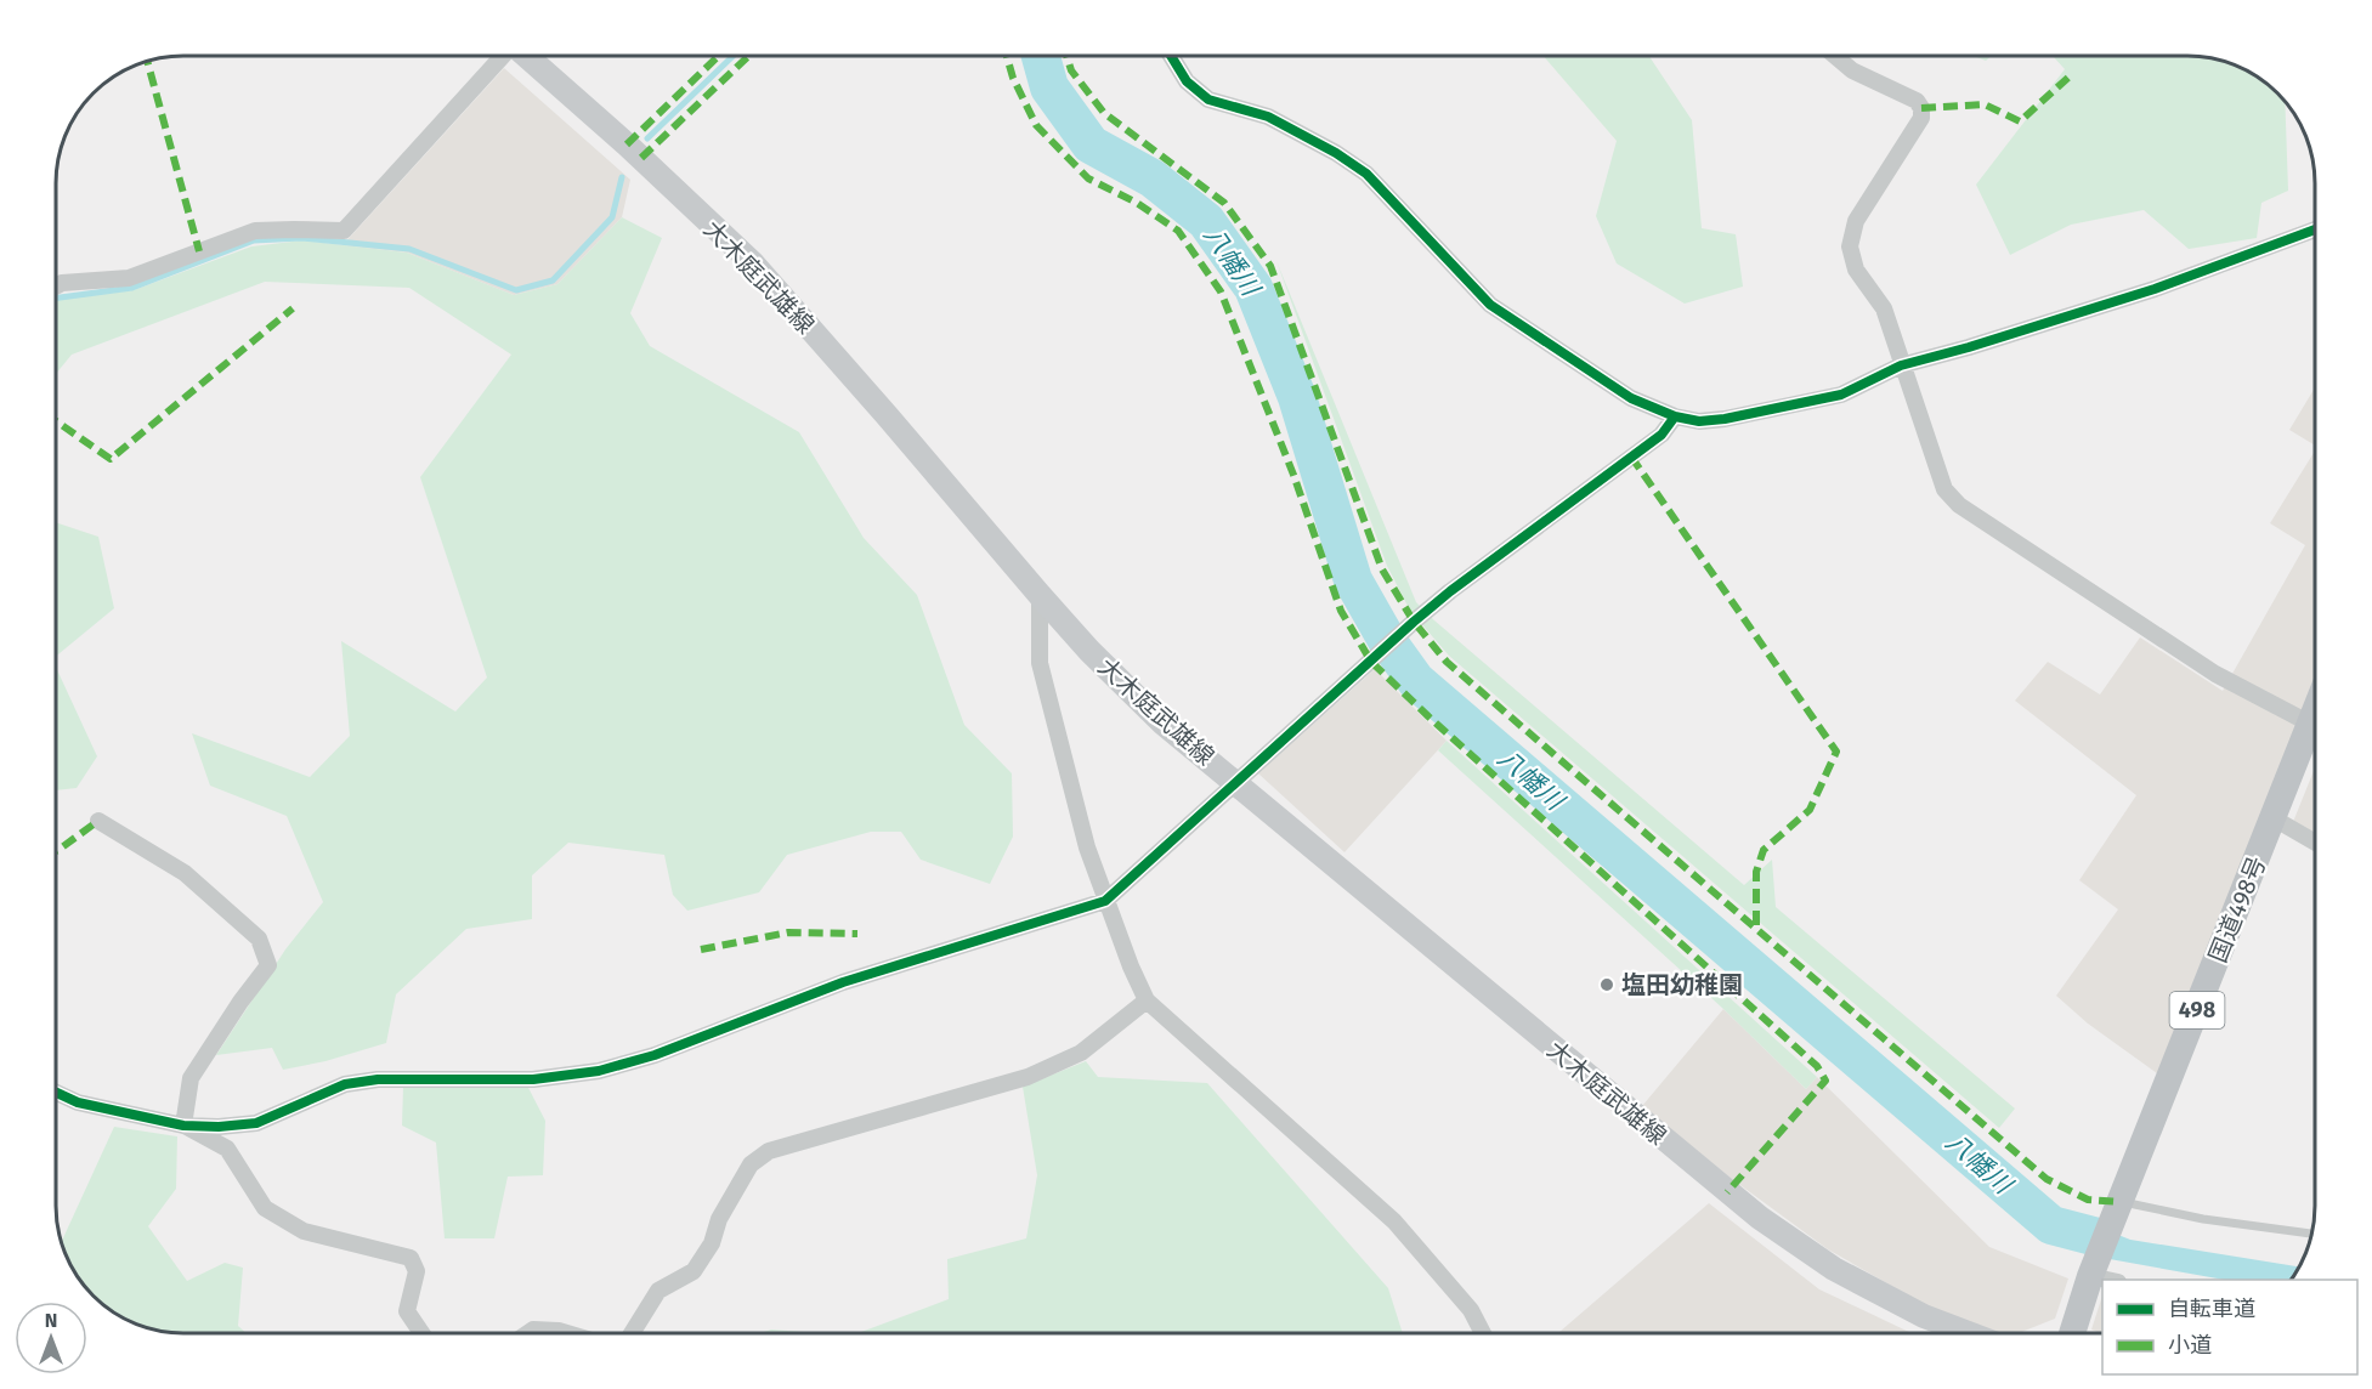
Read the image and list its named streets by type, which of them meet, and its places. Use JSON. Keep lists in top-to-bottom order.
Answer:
{
  "streets": {
    "highway": ["国道498号", "498"],
    "main road": ["大木庭武雄線"]
  },
  "water": ["八幡川"],
  "places": ["塩田幼稚園"],
  "legend": ["自転車道", "小道"],
  "north": "top"
}
